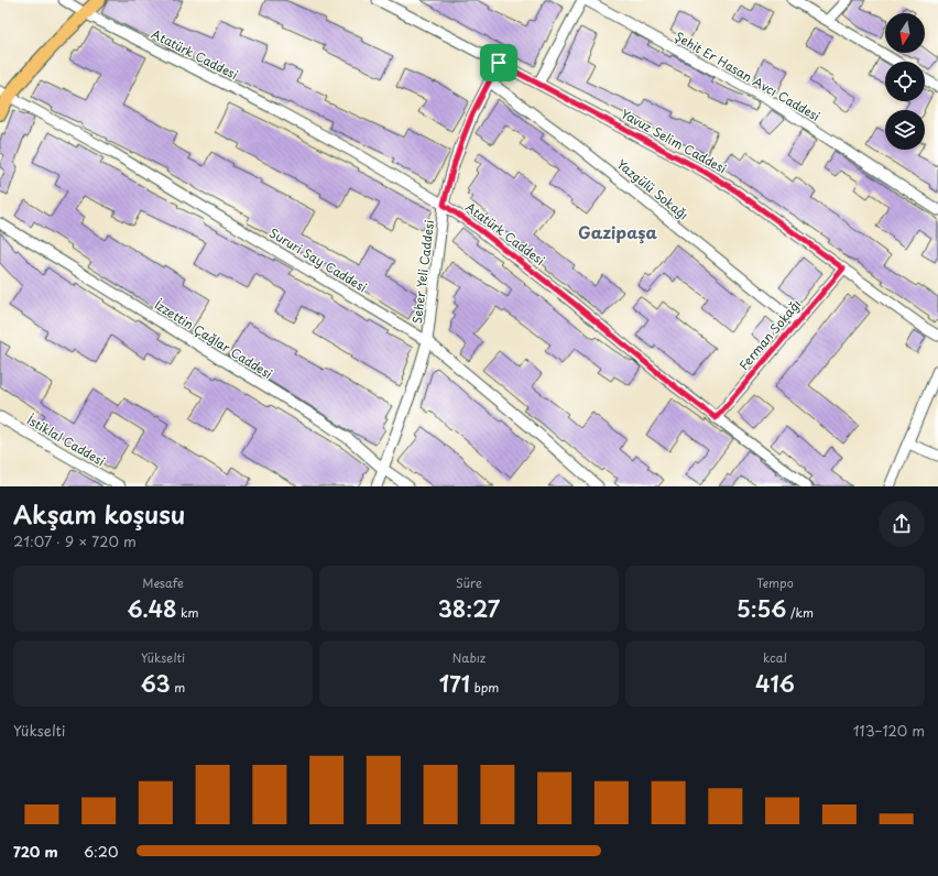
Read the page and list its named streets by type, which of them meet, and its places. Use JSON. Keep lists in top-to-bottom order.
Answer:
{
  "streets": {
    "street": [
      "Atatürk Caddesi",
      "Şehit Er Hasan Avcı Caddesi",
      "Yavuz Selim Caddesi",
      "Yazgülü Sokağı",
      "Sururi Say Caddesi",
      "Seher Yeli Caddesi",
      "Ferman Sokağı",
      "İzzettin Çağlar Caddesi",
      "İstiklal Caddesi"
    ]
  },
  "crossings": [
    ["Atatürk Caddesi", "Seher Yeli Caddesi"],
    ["Atatürk Caddesi", "Ferman Sokağı"],
    ["Yavuz Selim Caddesi", "Seher Yeli Caddesi"],
    ["Yavuz Selim Caddesi", "Ferman Sokağı"],
    ["Yazgülü Sokağı", "Seher Yeli Caddesi"],
    ["Yazgülü Sokağı", "Ferman Sokağı"],
    ["Sururi Say Caddesi", "Seher Yeli Caddesi"],
    ["Seher Yeli Caddesi", "İzzettin Çağlar Caddesi"]
  ],
  "districts": ["Gazipaşa"],
  "north": "bottom",
  "page": {
    "heading": ["Akşam koşusu", "21:07 · 9 × 720 m"],
    "stats": [
      ["Mesafe", "6.48 km"],
      ["Süre", "38:27"],
      ["Tempo", "5:56 /km"],
      ["Yükselti", "63 m"],
      ["Nabız", "171 bpm"],
      ["kcal", "416"]
    ],
    "chart": ["Yükselti", "113–120 m"],
    "list": [
      {
        "name": "720 m",
        "note": "6:20"
      }
    ]
  }
}
